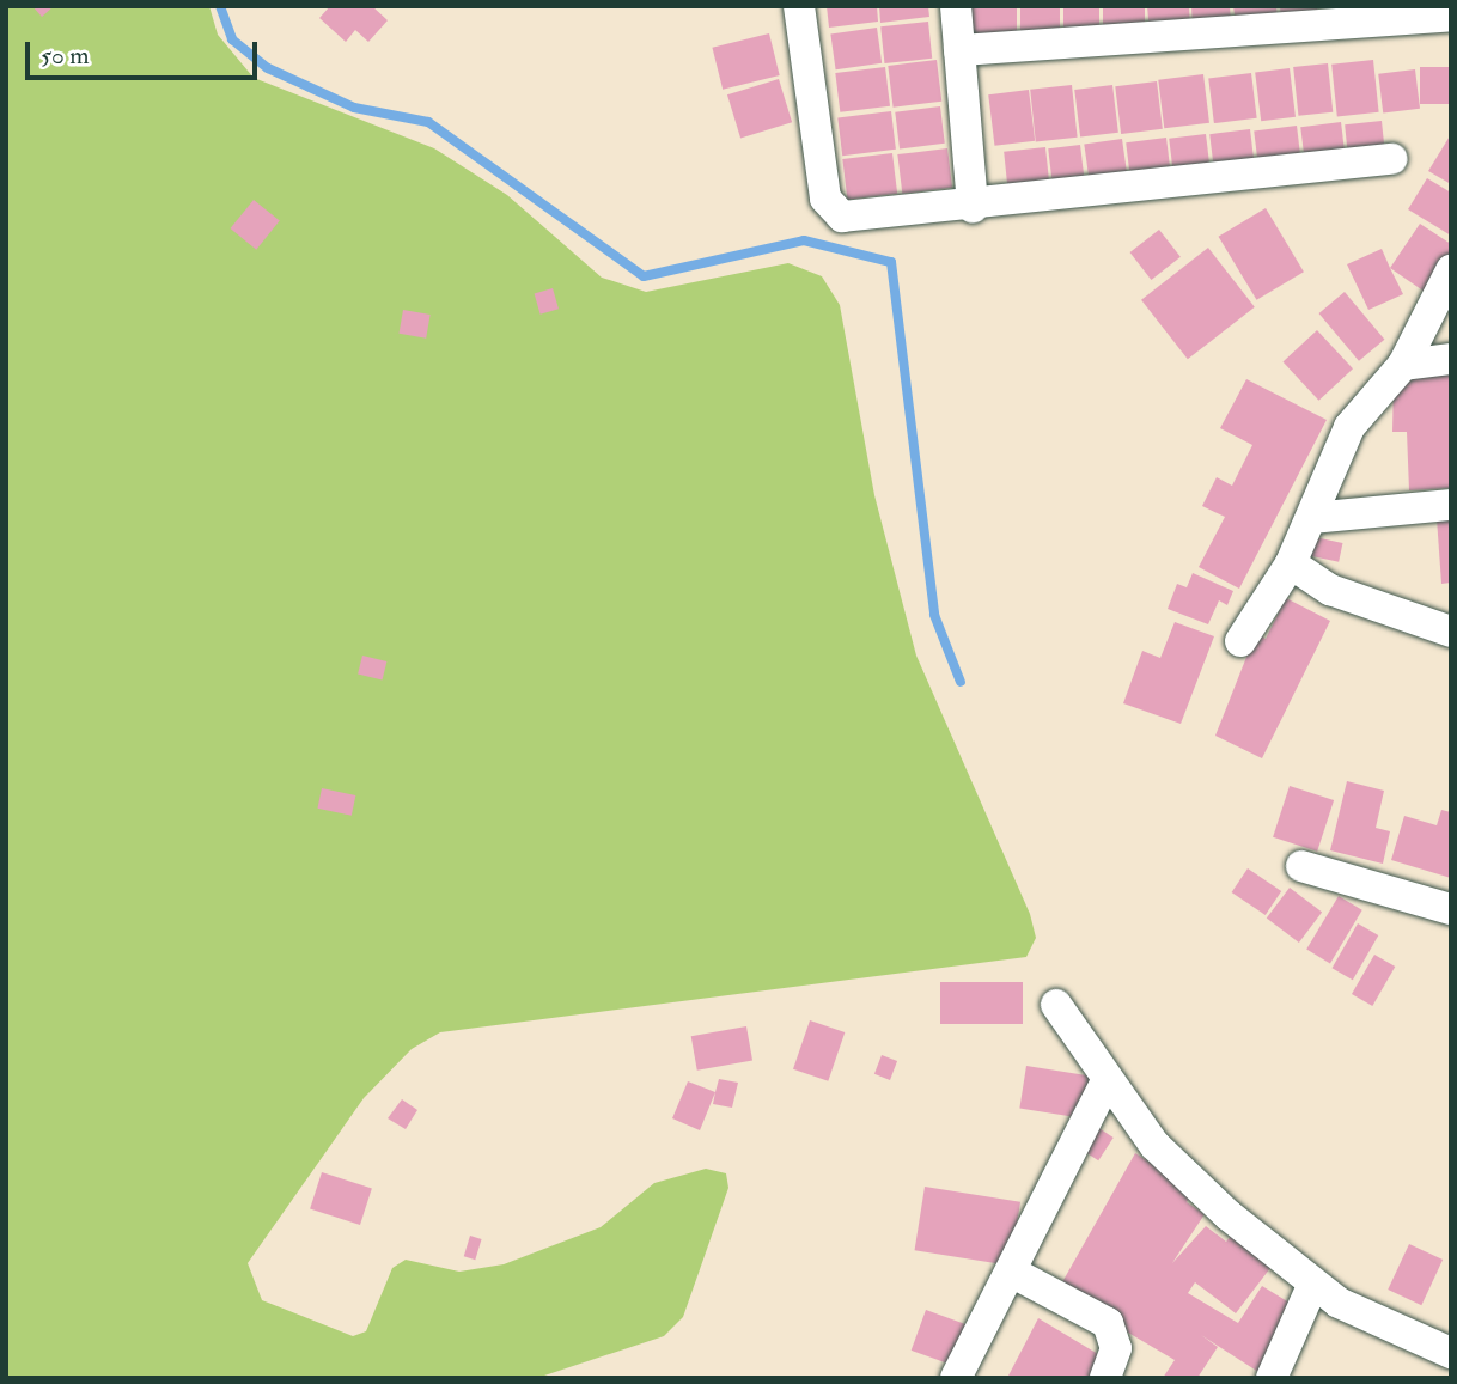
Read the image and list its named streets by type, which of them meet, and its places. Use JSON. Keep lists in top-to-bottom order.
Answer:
{
  "scale_bar": "50 m"
}
